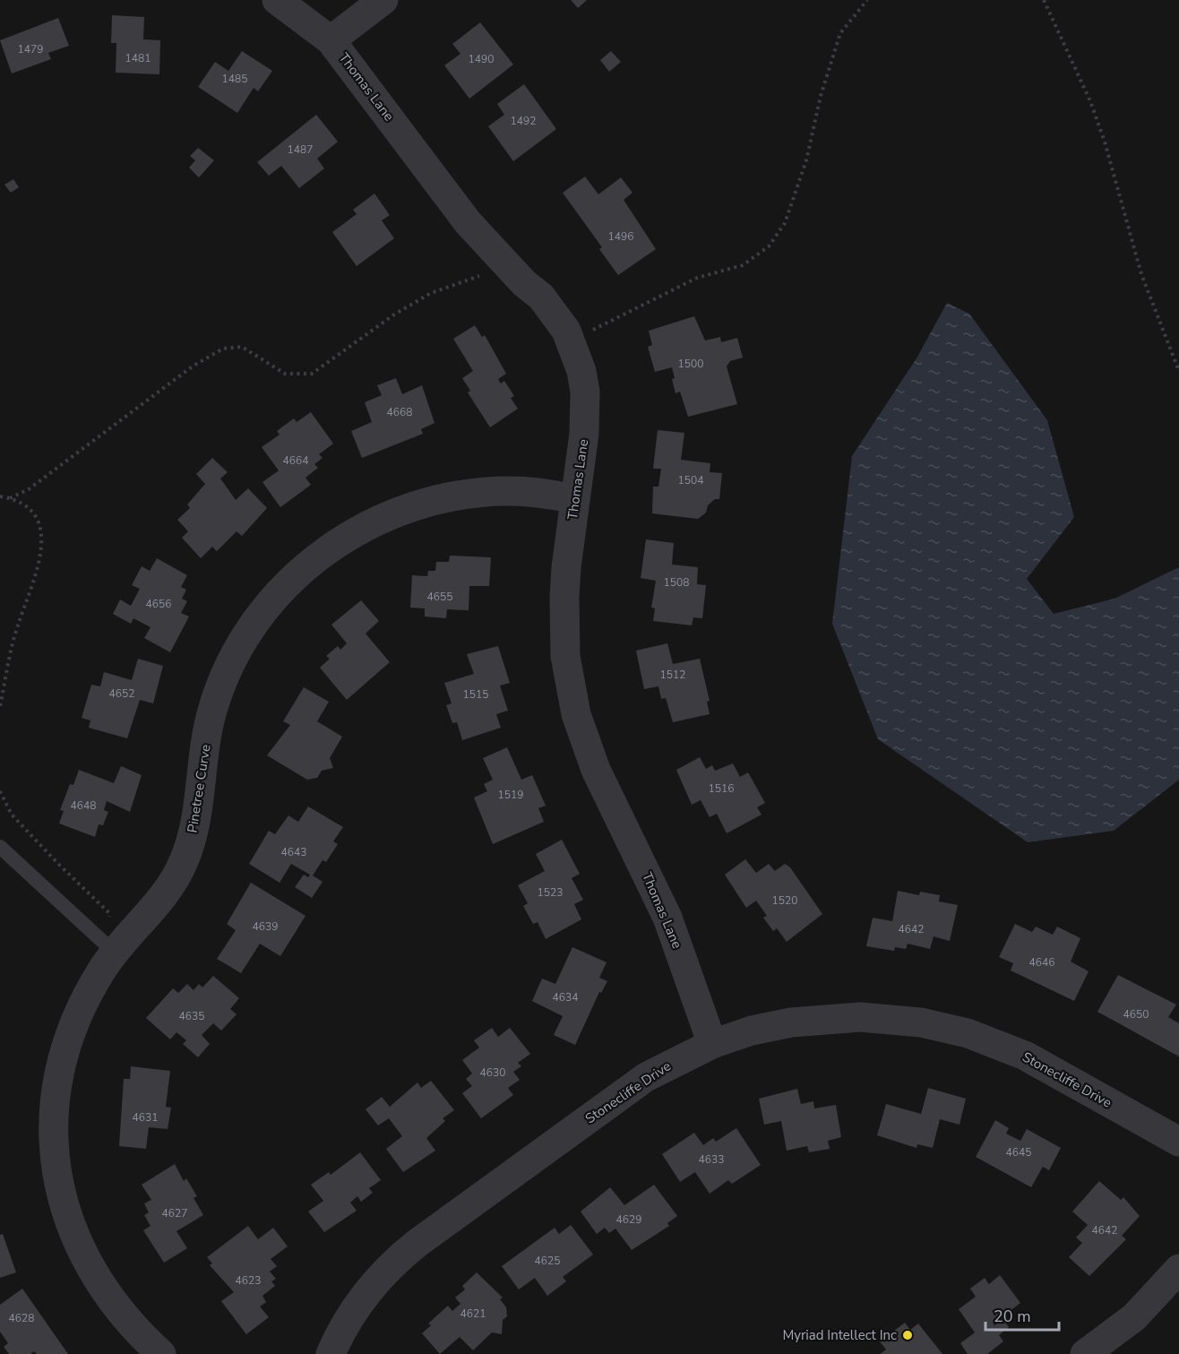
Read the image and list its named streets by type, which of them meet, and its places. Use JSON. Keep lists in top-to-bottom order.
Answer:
{
  "streets": {
    "street": ["Thomas Lane", "Pinetree Curve", "Stonecliffe Drive"]
  },
  "crossings": [
    ["Thomas Lane", "Pinetree Curve"],
    ["Thomas Lane", "Stonecliffe Drive"]
  ],
  "places": ["Myriad Intellect Inc"],
  "house_numbers": [
    "1479",
    "1481",
    "1490",
    "1485",
    "1492",
    "1487",
    "1496",
    "1500",
    "4668",
    "4664",
    "1504",
    "1508",
    "4655",
    "4656",
    "1512",
    "4652",
    "1515",
    "1516",
    "1519",
    "4648",
    "4643",
    "1523",
    "1520",
    "4639",
    "4642",
    "4646",
    "4634",
    "4650",
    "4635",
    "4630",
    "4631",
    "4645",
    "4633",
    "4627",
    "4629",
    "4642",
    "4625",
    "4623",
    "4621",
    "4628"
  ],
  "scale_bar": "20 m"
}
